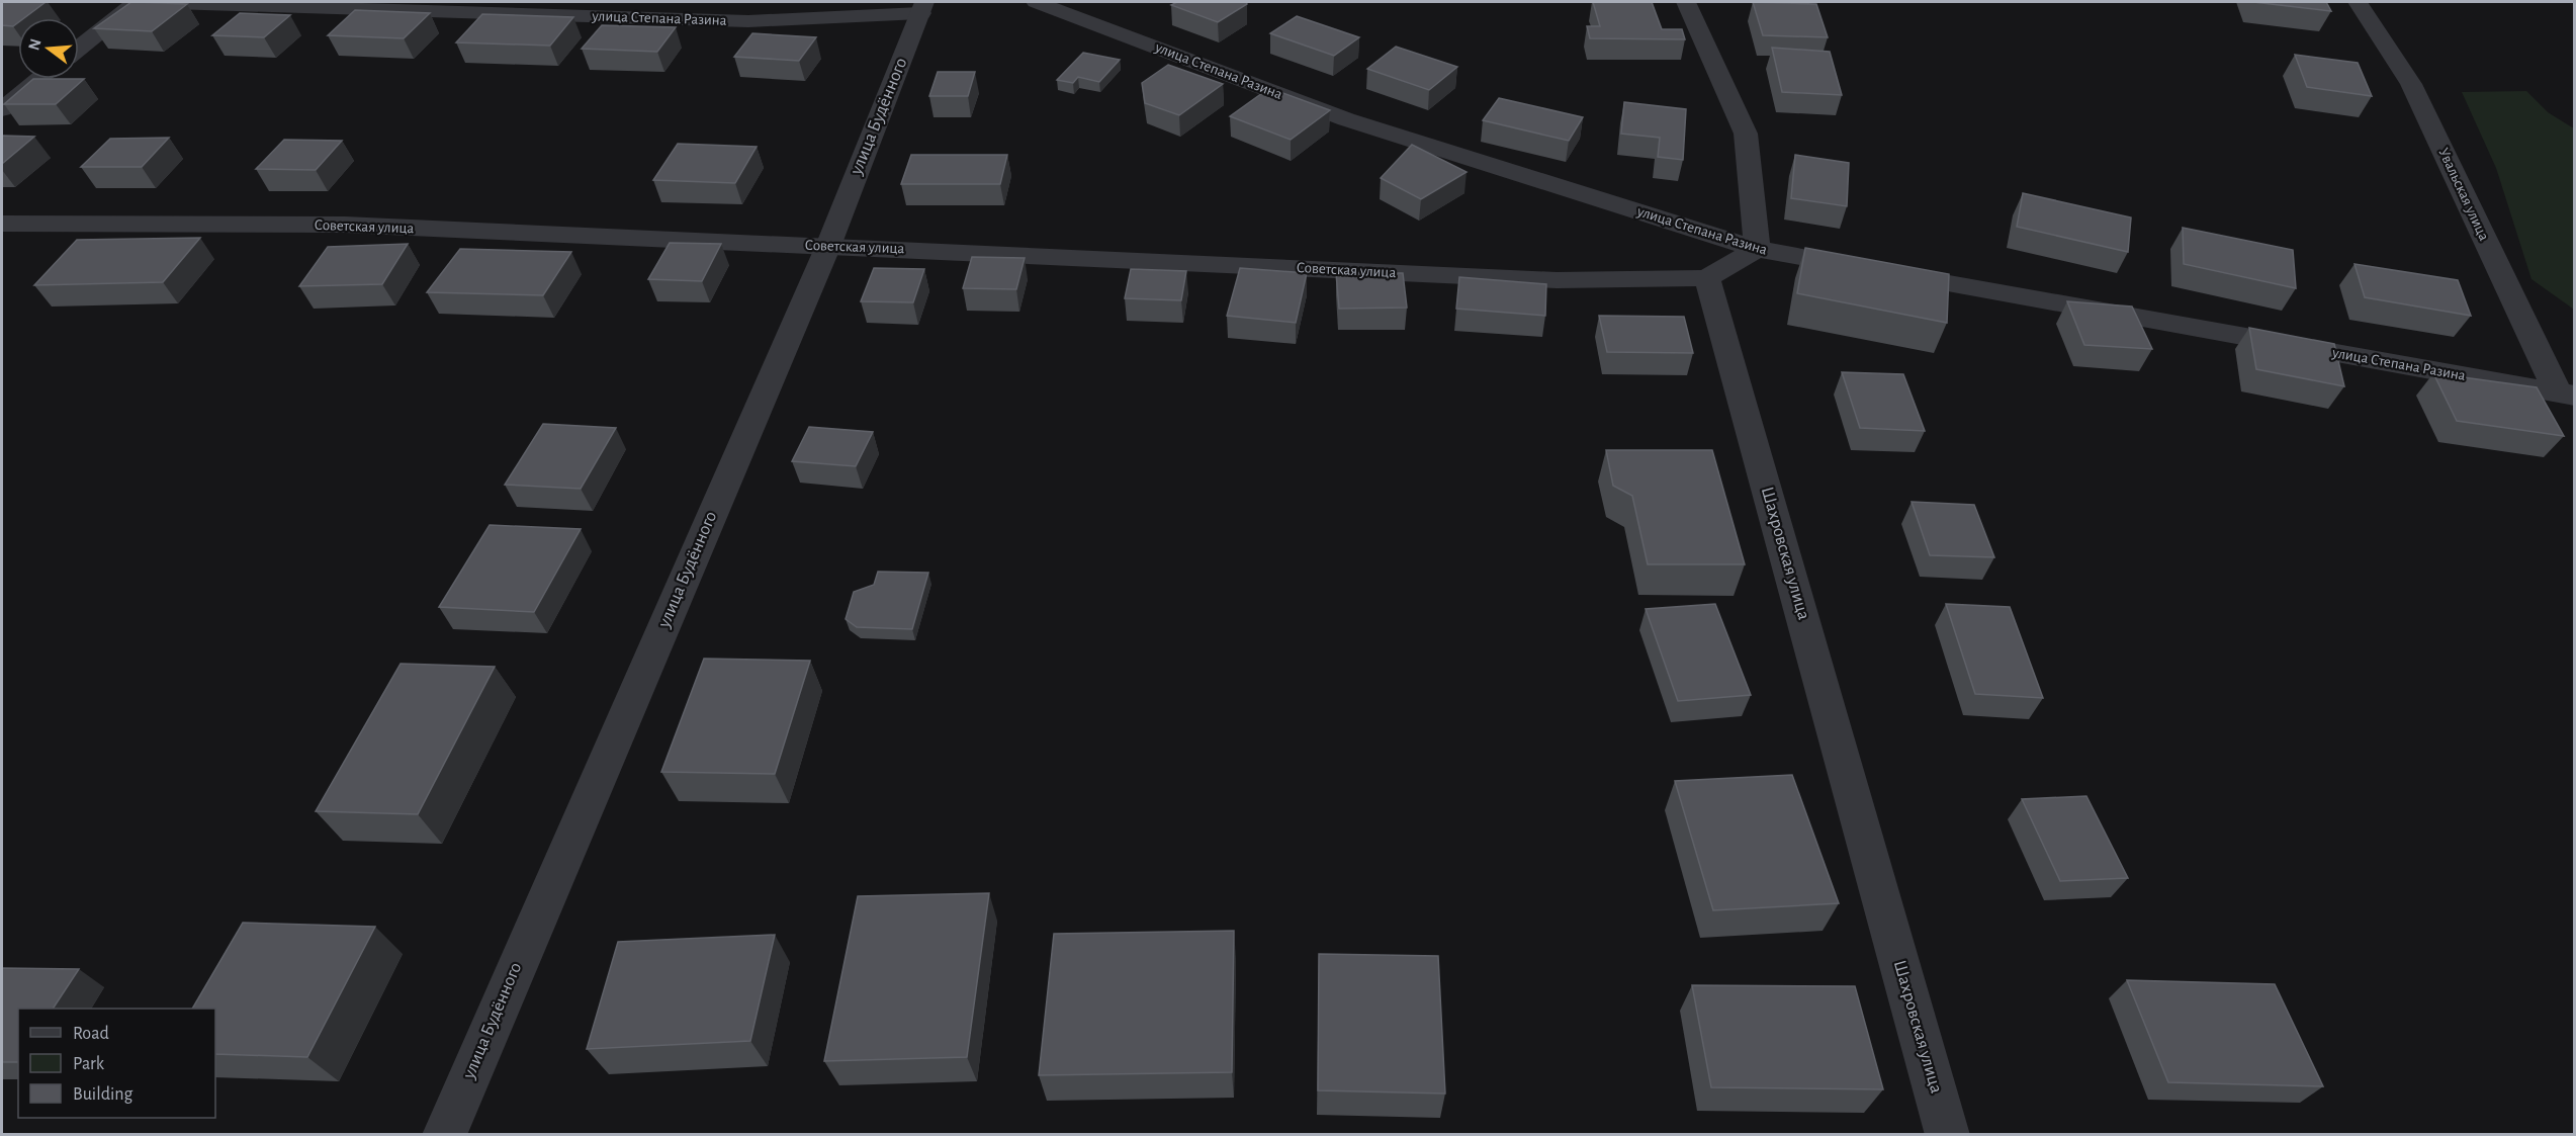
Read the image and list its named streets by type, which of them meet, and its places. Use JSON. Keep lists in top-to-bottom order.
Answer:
{
  "streets": {
    "street": [
      "улица Степана Разина",
      "улица Будённого",
      "Увальская улица",
      "Советская улица",
      "Шахровская улица"
    ]
  },
  "crossings": [
    ["улица Степана Разина", "улица Будённого"],
    ["улица Степана Разина", "Увальская улица"],
    ["улица Будённого", "Советская улица"],
    ["Советская улица", "Шахровская улица"]
  ],
  "legend": ["Road", "Park", "Building"],
  "north": "left"
}
